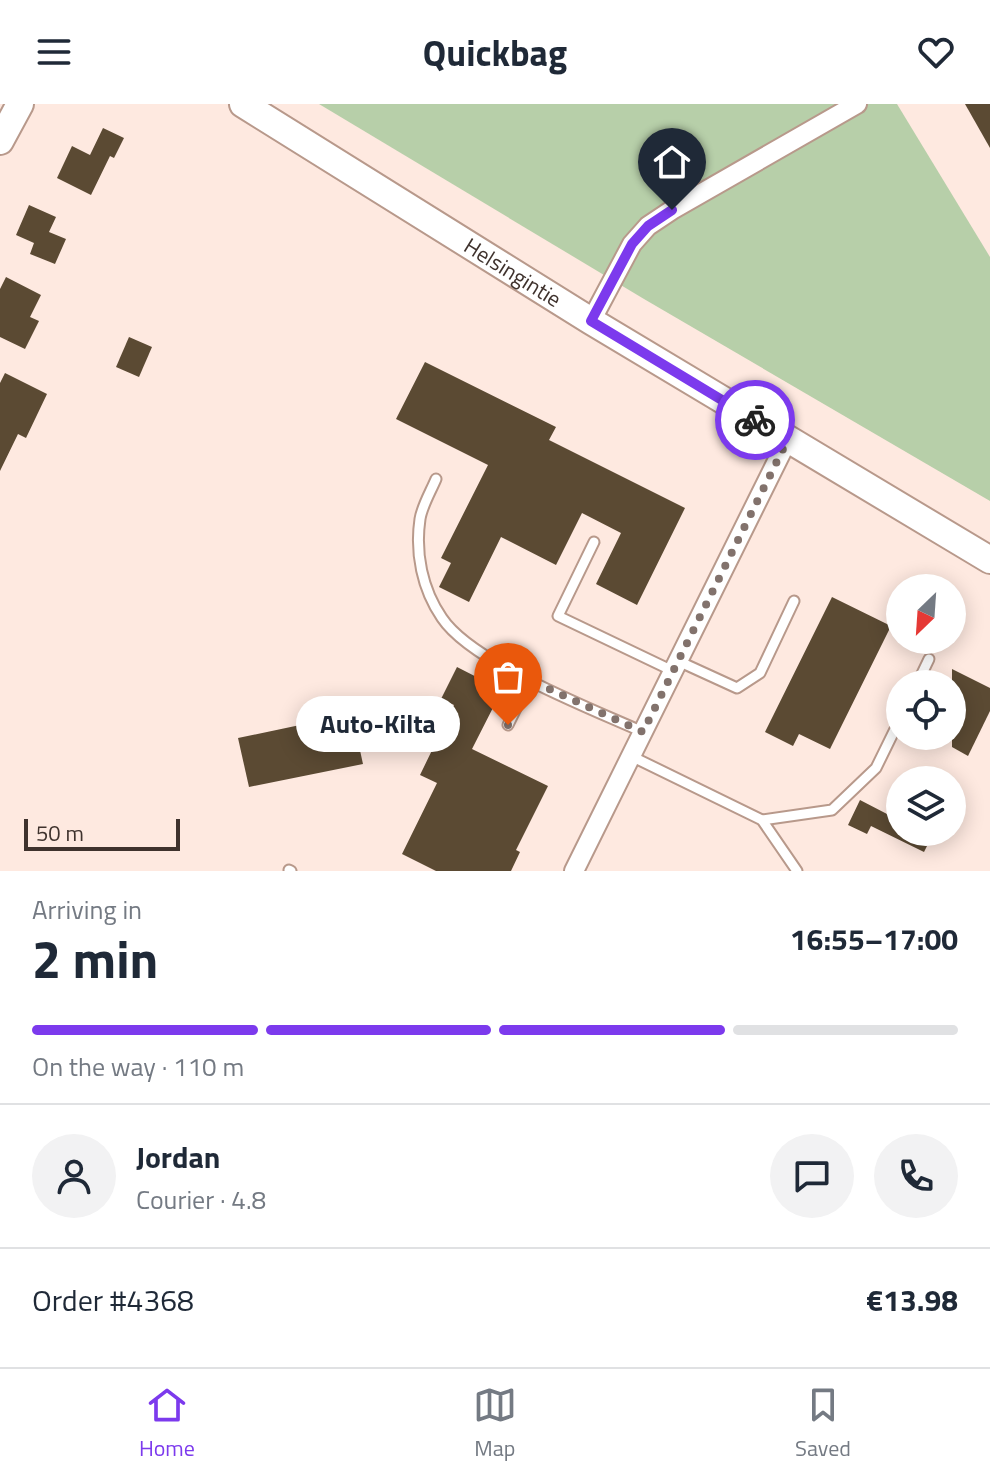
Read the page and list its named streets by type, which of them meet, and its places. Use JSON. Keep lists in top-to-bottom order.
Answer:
{
  "streets": {
    "main road": ["Helsingintie"]
  },
  "places": ["Auto-Kilta"],
  "scale_bar": "50 m",
  "north": "bottom left",
  "page": {
    "header": "Quickbag",
    "bubble": "Auto-Kilta",
    "scale": "50 m",
    "heading": ["2 min", "Arriving in", "16:55–17:00"],
    "panel": [
      "Jordan",
      "Courier · 4.8",
      "Order #4368",
      "€13.98"
    ],
    "bar": "On the way · 110 m",
    "tabs": ["Home", "Map", "Saved"]
  }
}
